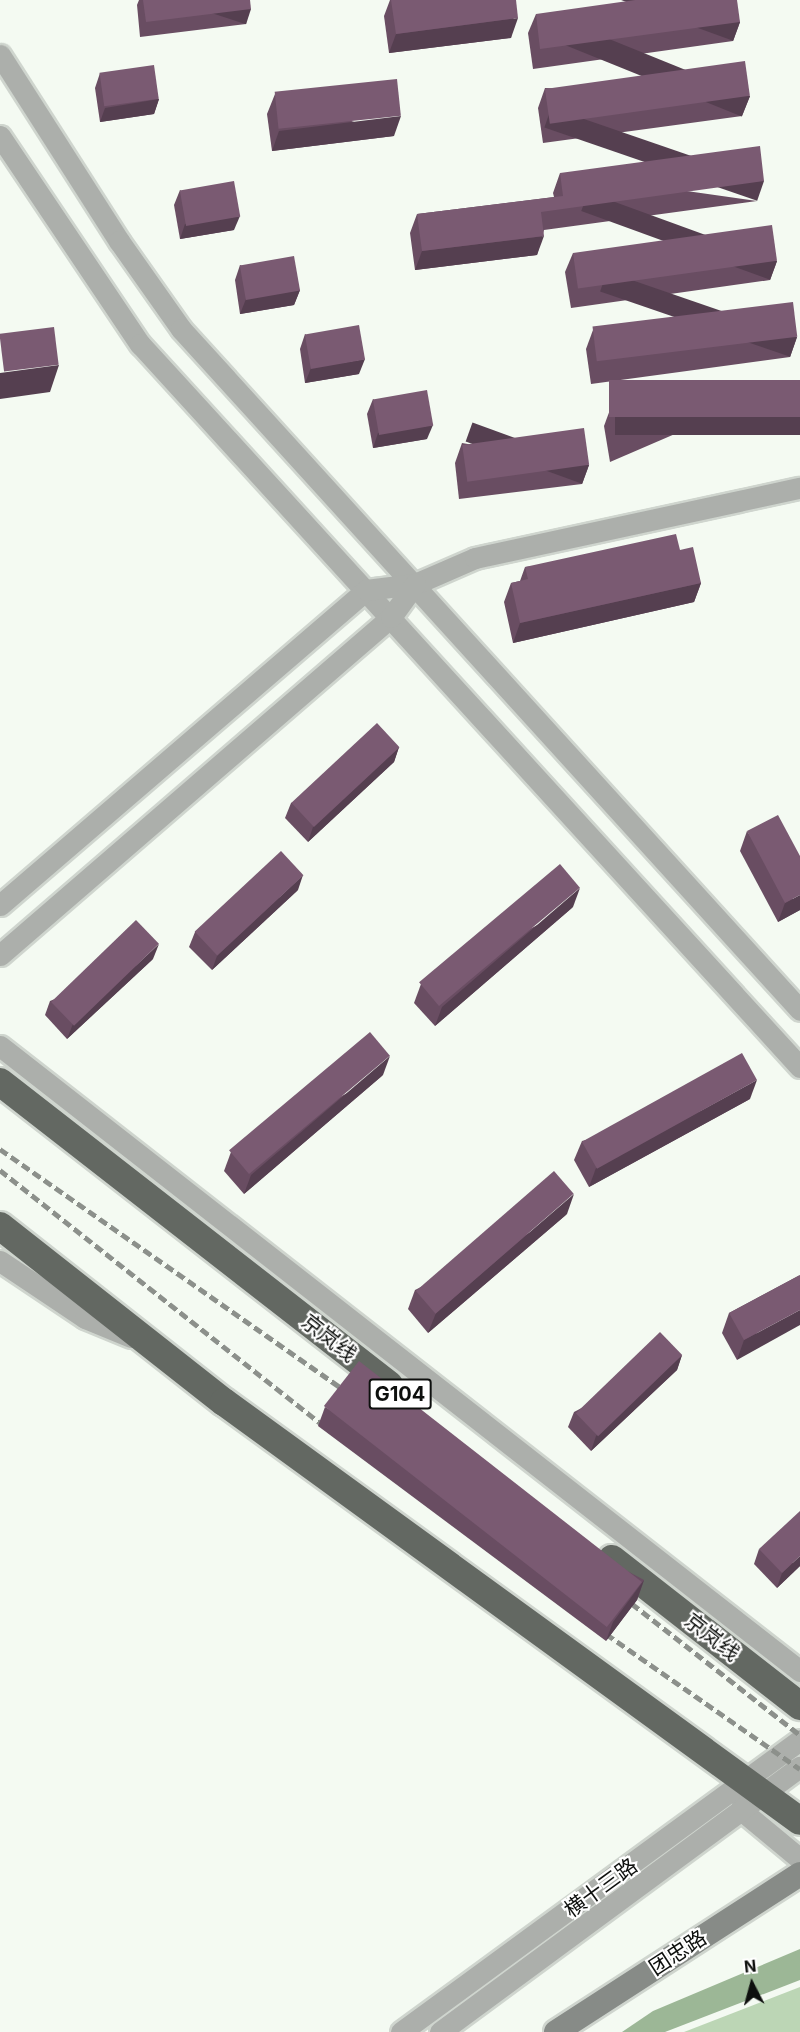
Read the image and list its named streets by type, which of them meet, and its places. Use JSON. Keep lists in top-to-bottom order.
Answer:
{
  "streets": {
    "highway": ["京岚线", "G104"],
    "main road": ["团忠路"],
    "street": ["横十三路"]
  },
  "north": "top"
}
